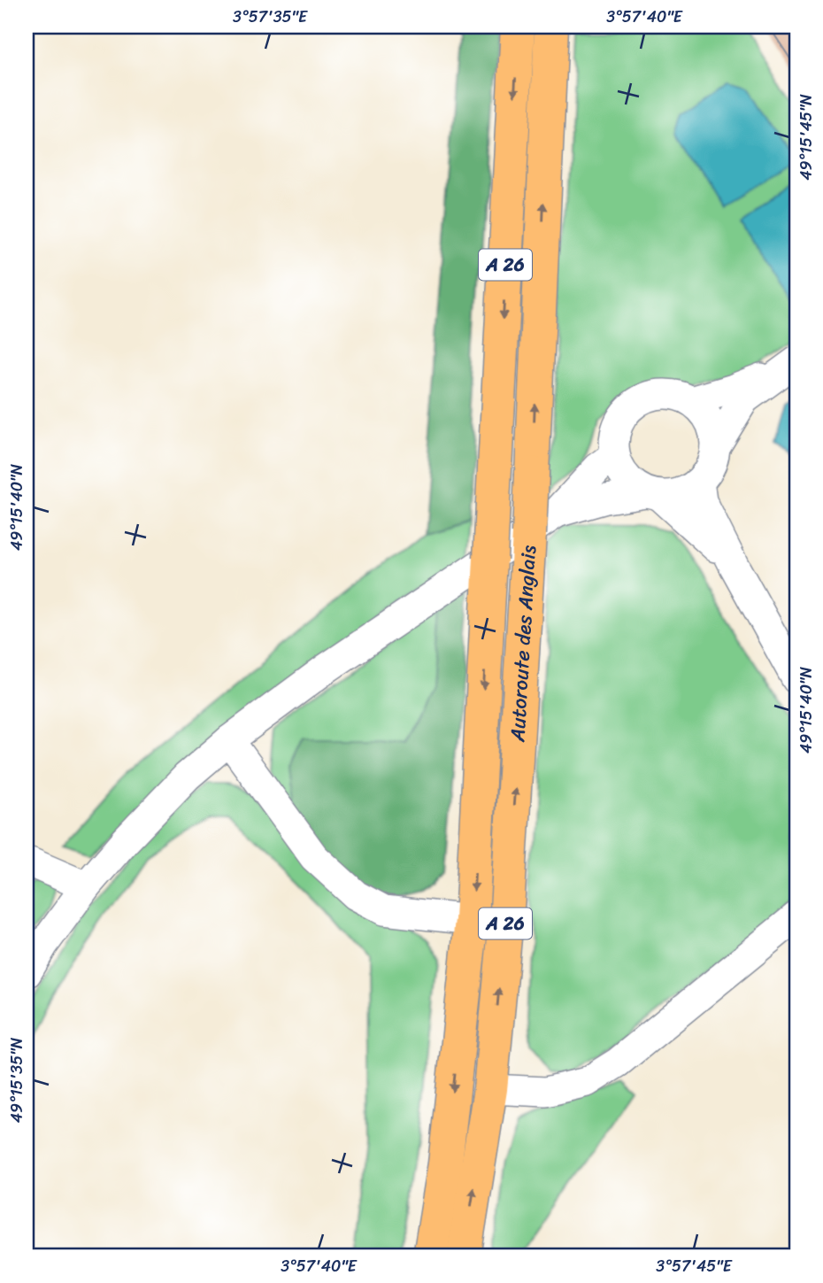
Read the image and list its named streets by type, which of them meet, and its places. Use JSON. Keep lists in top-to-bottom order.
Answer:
{
  "streets": {
    "highway": ["A 26", "Autoroute des Anglais"]
  },
  "coordinates": [
    "3°57'35\"E",
    "3°57'40\"E",
    "49°15'45\"N",
    "49°15'40\"N",
    "49°15'35\"N",
    "3°57'45\"E"
  ]
}
